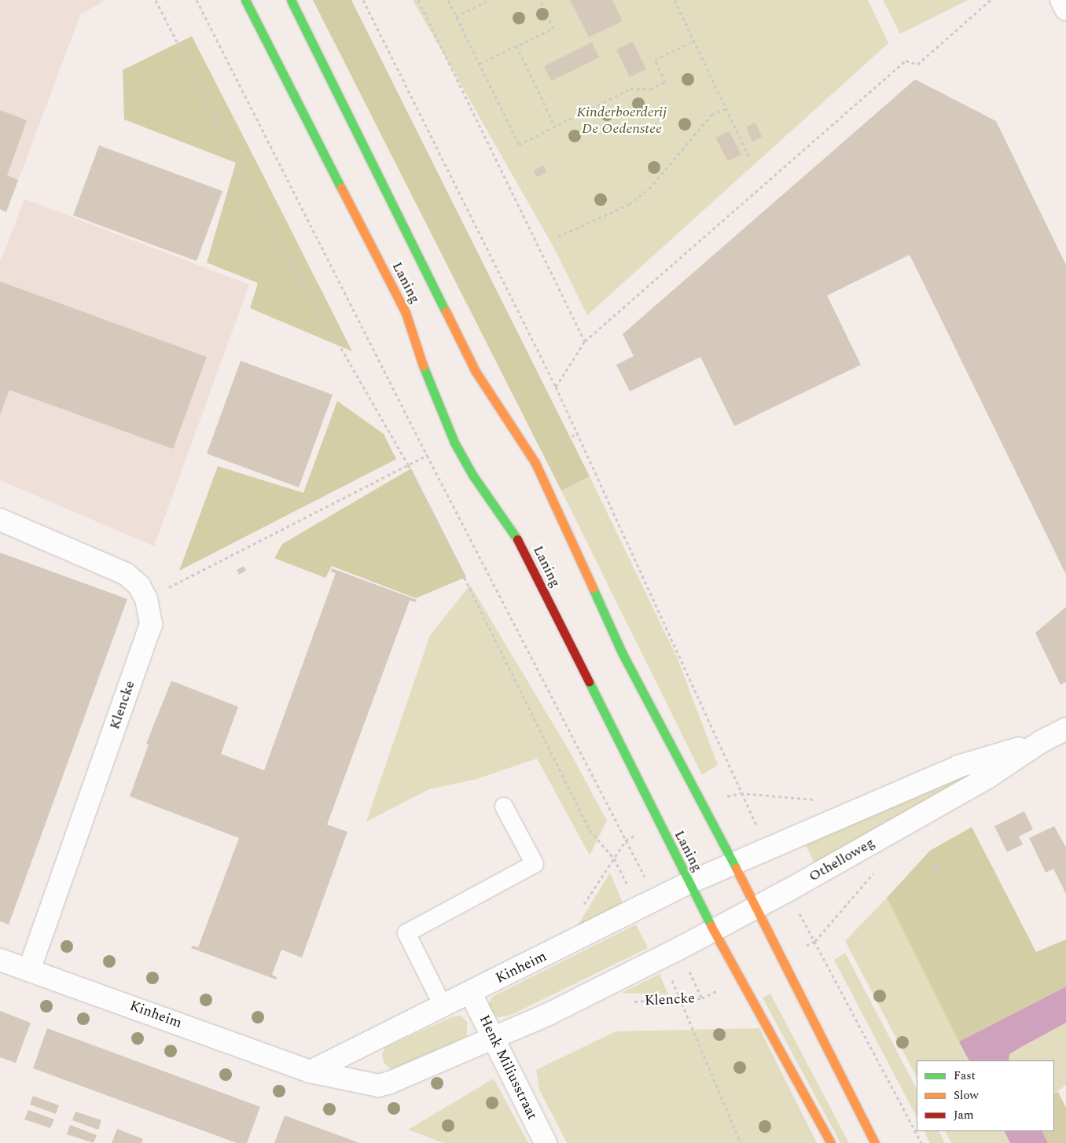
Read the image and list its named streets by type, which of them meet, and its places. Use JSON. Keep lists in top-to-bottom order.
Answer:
{
  "streets": {
    "main road": ["Laning"],
    "street": [
      "Klencke",
      "Othelloweg",
      "Kinheim",
      "Henk Miliusstraat"
    ]
  },
  "crossings": [
    ["Laning", "Klencke"],
    ["Laning", "Othelloweg"],
    ["Laning", "Kinheim"],
    ["Klencke", "Kinheim"],
    ["Othelloweg", "Kinheim"],
    ["Kinheim", "Henk Miliusstraat"]
  ],
  "parks": ["Kinderboerderij De Oedenstee"],
  "legend": ["Fast", "Slow", "Jam"]
}
